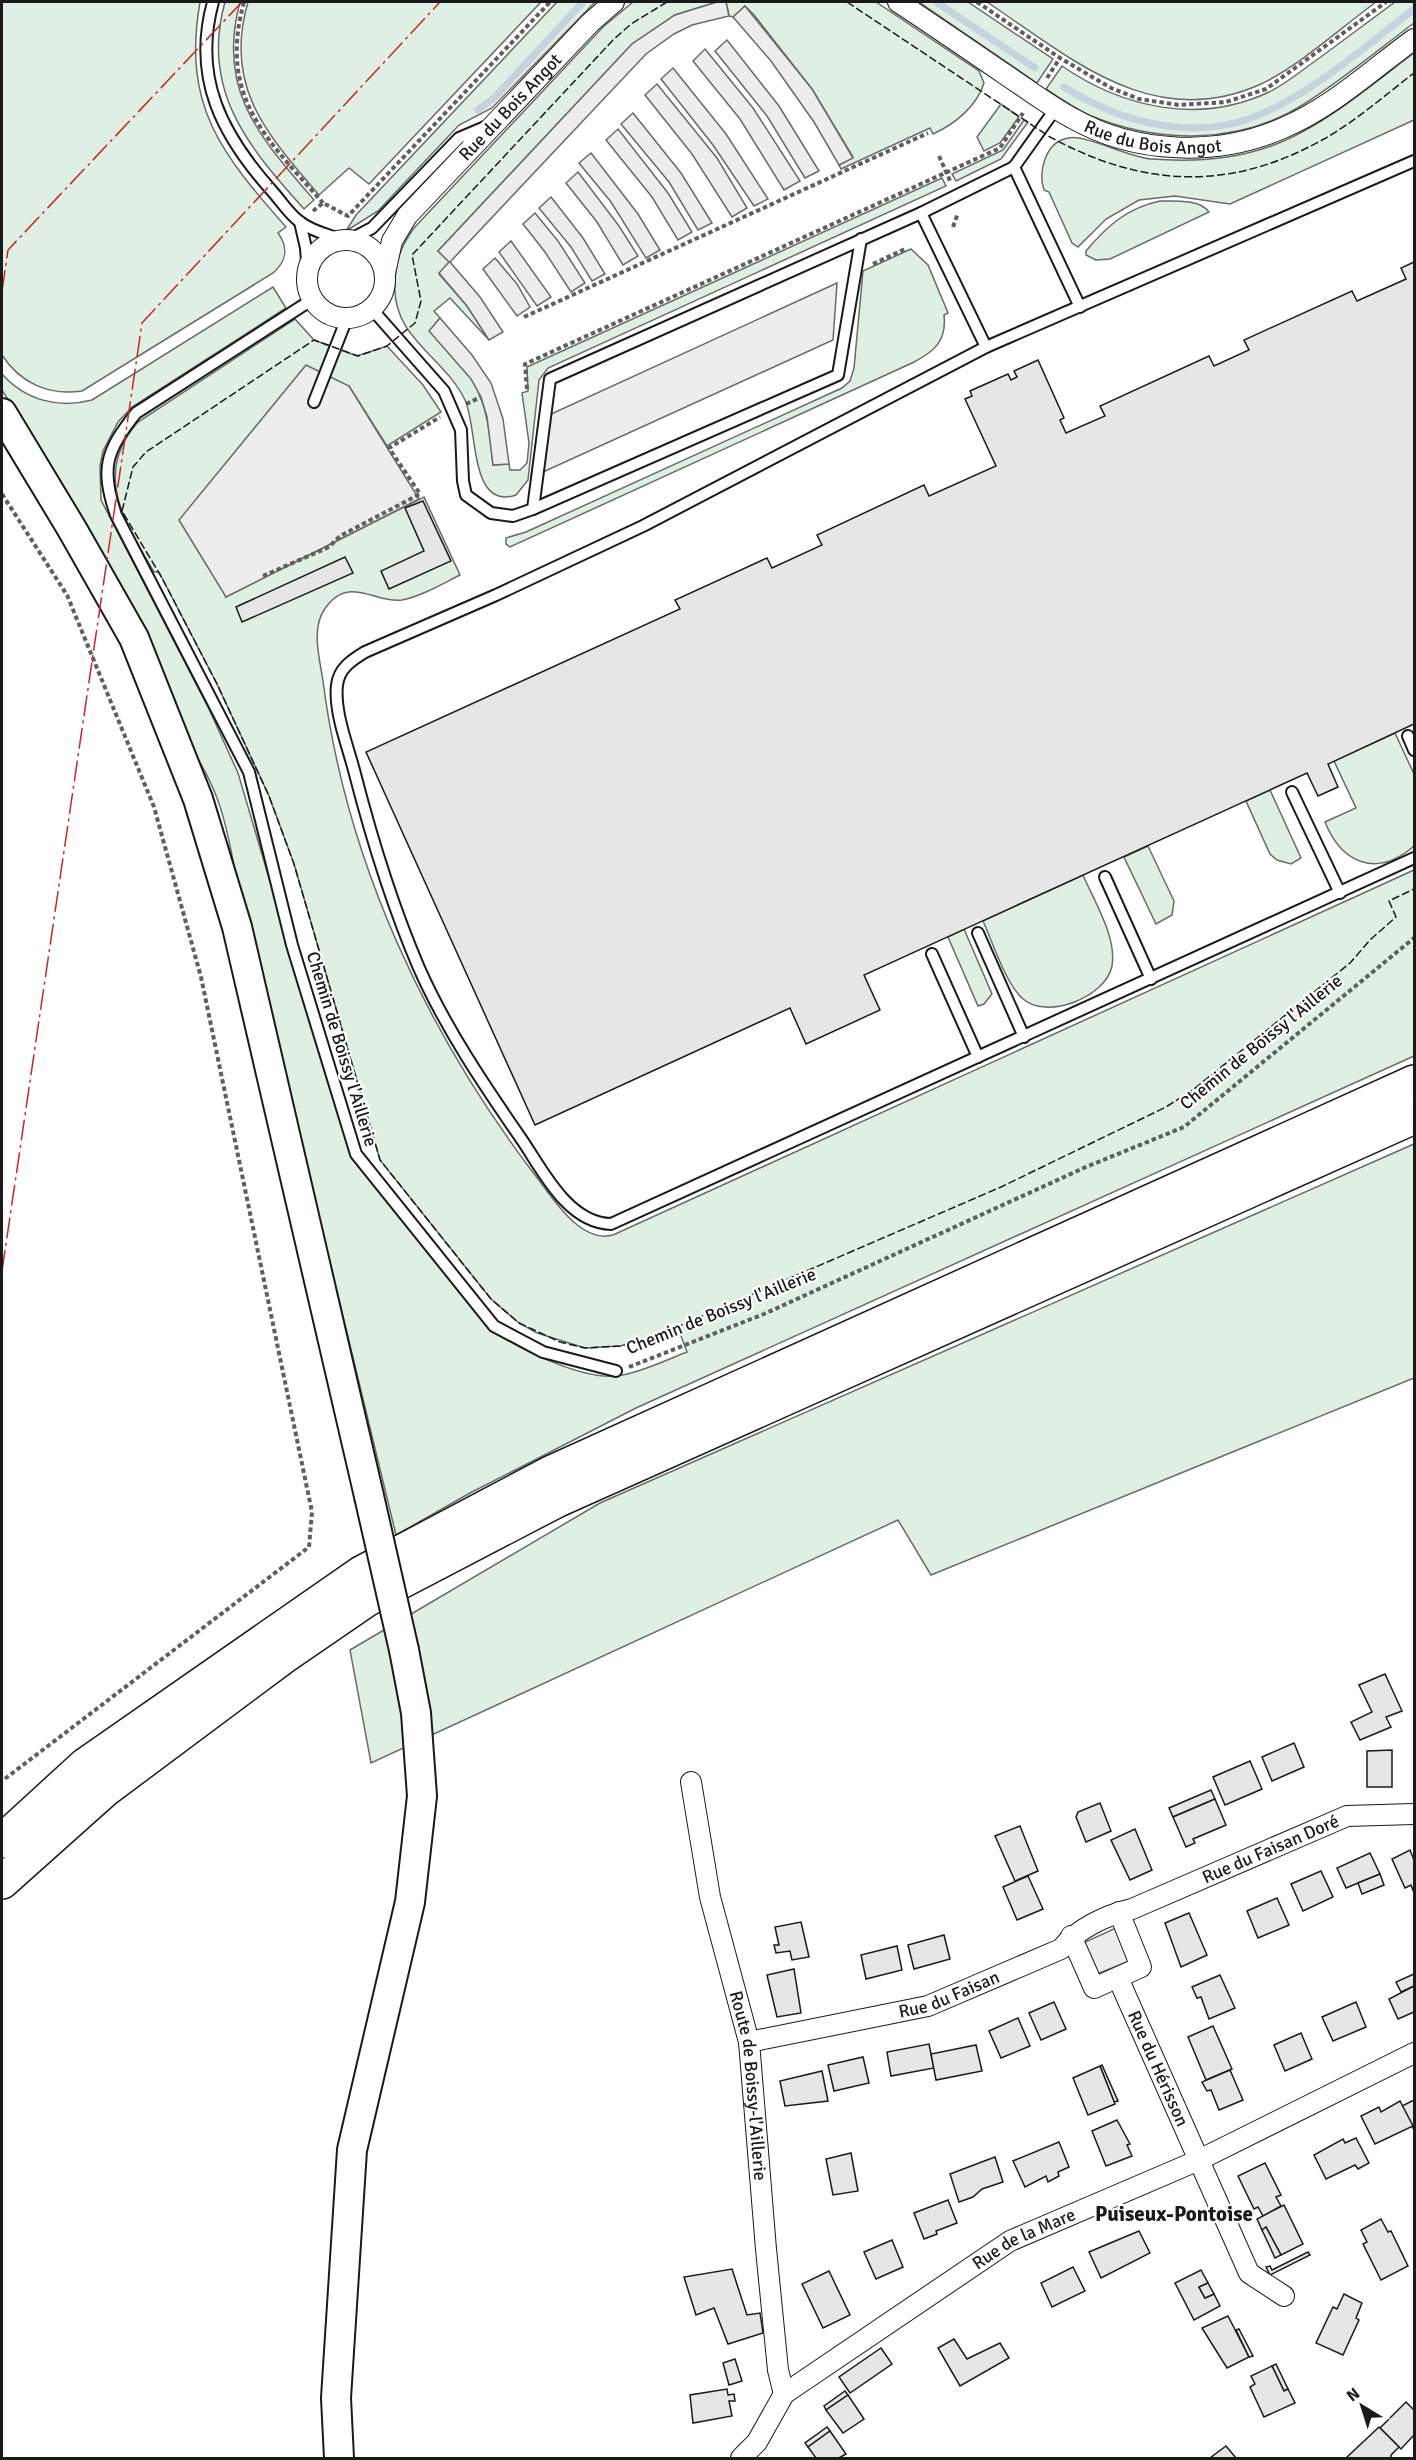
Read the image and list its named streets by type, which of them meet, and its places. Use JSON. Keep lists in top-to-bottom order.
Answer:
{
  "streets": {
    "street": [
      "Rue du Bois Angot",
      "Rue du Faisan Doré",
      "Rue du Faisan",
      "Rue du Hérisson",
      "Route de Boissy-l'Aillerie",
      "Rue de la Mare"
    ],
    "lane": ["Chemin de Boissy l'Aillerie"]
  },
  "crossings": [
    ["Rue du Bois Angot", "Chemin de Boissy l'Aillerie"],
    ["Rue du Faisan Doré", "Rue du Faisan"],
    ["Rue du Faisan", "Route de Boissy-l'Aillerie"],
    ["Rue du Hérisson", "Rue de la Mare"],
    ["Route de Boissy-l'Aillerie", "Rue de la Mare"]
  ],
  "districts": ["Puiseux-Pontoise"],
  "north": "top left"
}
